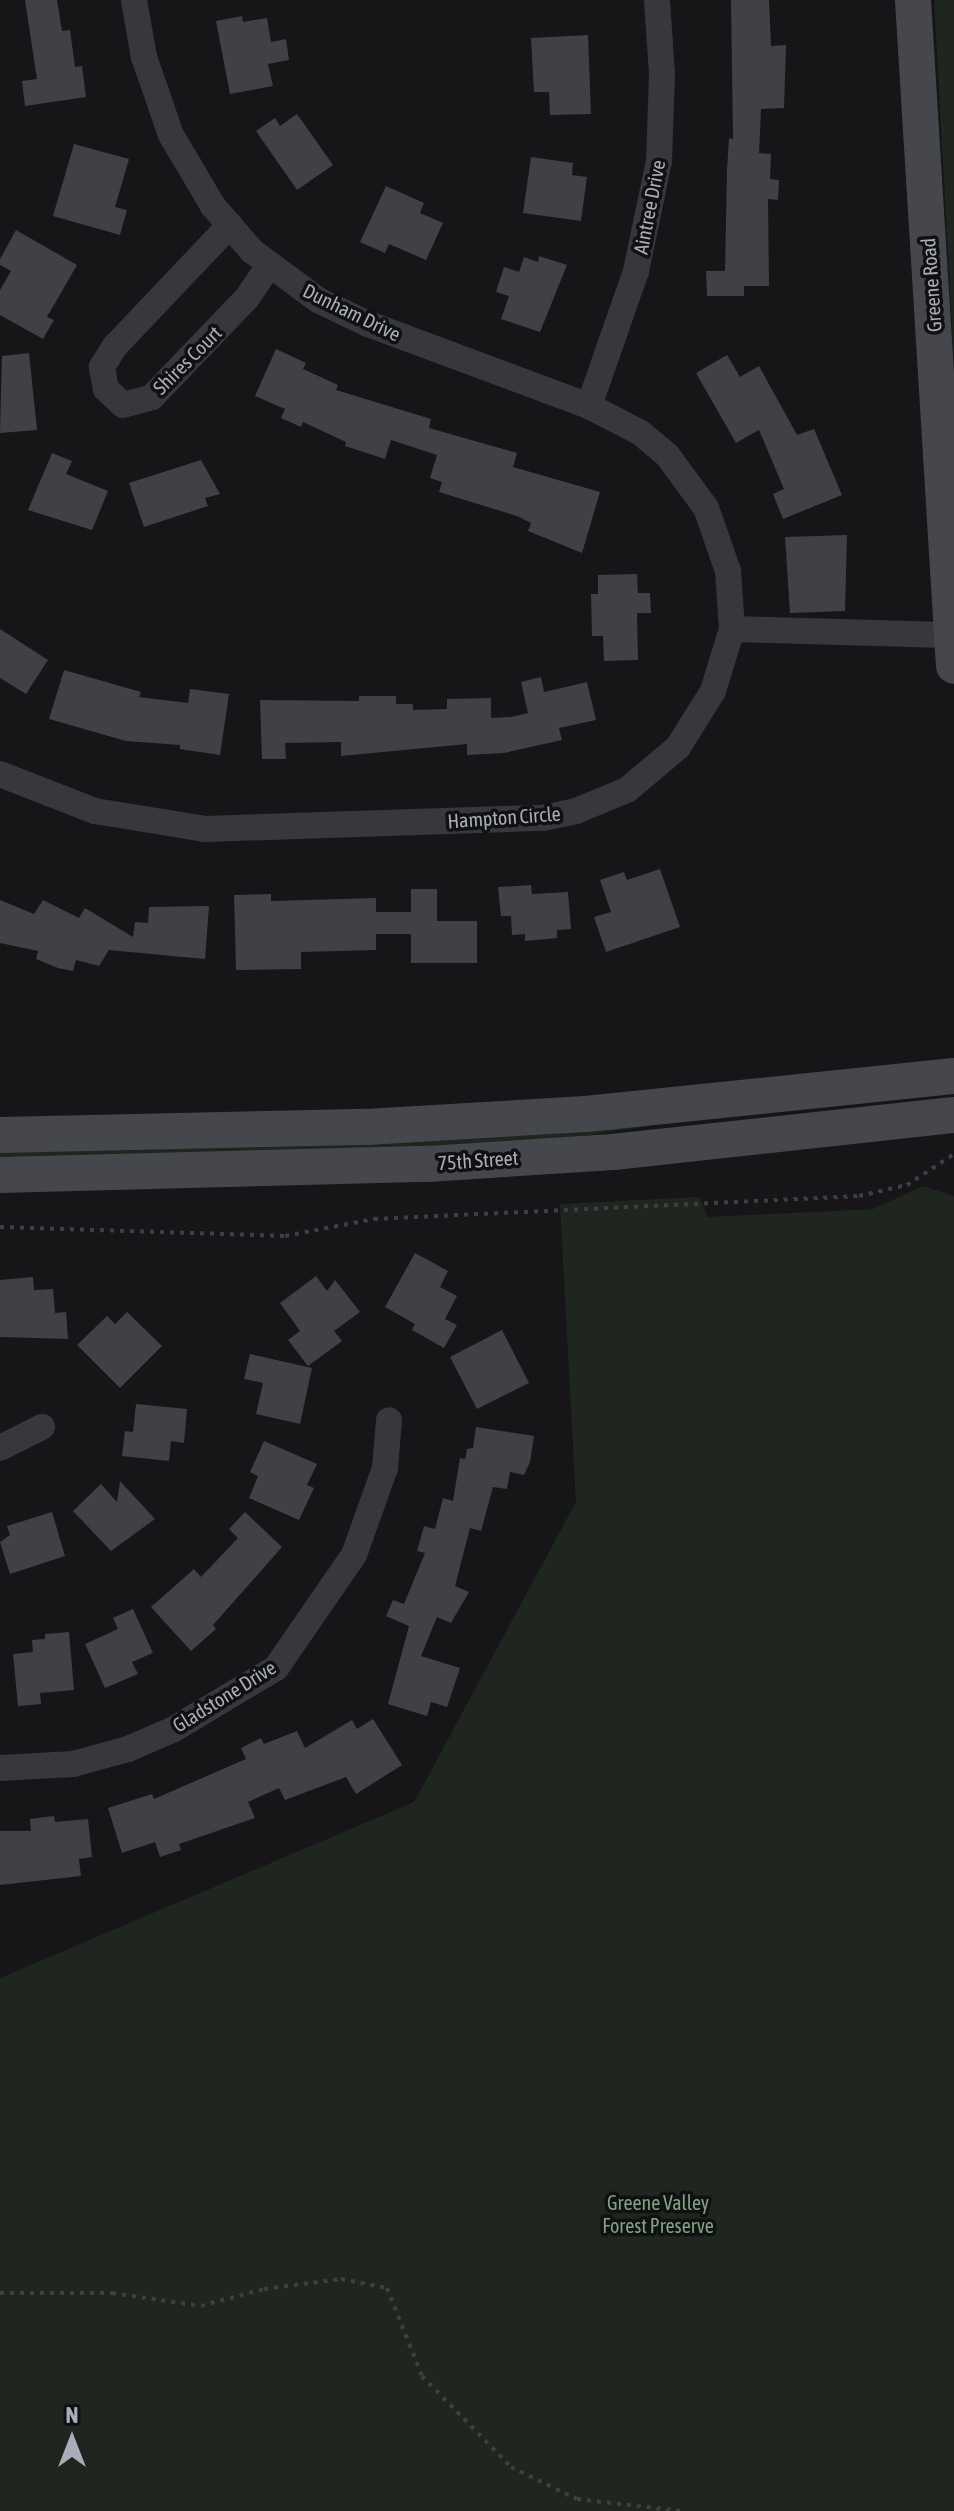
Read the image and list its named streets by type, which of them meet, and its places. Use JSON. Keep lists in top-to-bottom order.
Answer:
{
  "streets": {
    "main road": ["Greene Road", "75th Street"],
    "street": [
      "Aintree Drive",
      "Dunham Drive",
      "Shires Court",
      "Hampton Circle",
      "Gladstone Drive"
    ]
  },
  "crossings": [
    ["Aintree Drive", "Dunham Drive"],
    ["Aintree Drive", "Hampton Circle"],
    ["Dunham Drive", "Shires Court"],
    ["Dunham Drive", "Hampton Circle"]
  ],
  "parks": ["Greene Valley Forest Preserve"],
  "north": "top"
}
